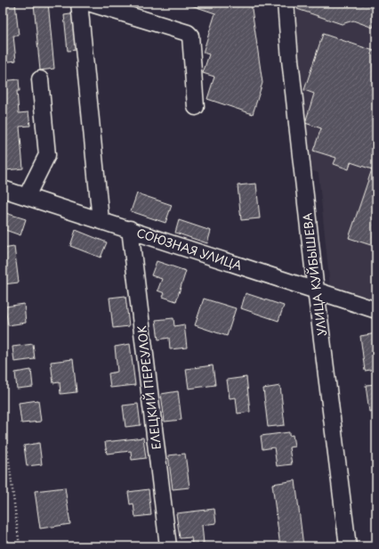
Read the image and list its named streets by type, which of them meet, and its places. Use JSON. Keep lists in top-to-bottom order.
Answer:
{
  "streets": {
    "street": ["СОЮЗНАЯ УЛИЦА", "УЛИЦА КУЙБЫШЕВА", "ЕЛЕЦКИЙ ПЕРЕУЛОК"]
  },
  "crossings": [
    ["СОЮЗНАЯ УЛИЦА", "УЛИЦА КУЙБЫШЕВА"],
    ["СОЮЗНАЯ УЛИЦА", "ЕЛЕЦКИЙ ПЕРЕУЛОК"]
  ]
}
